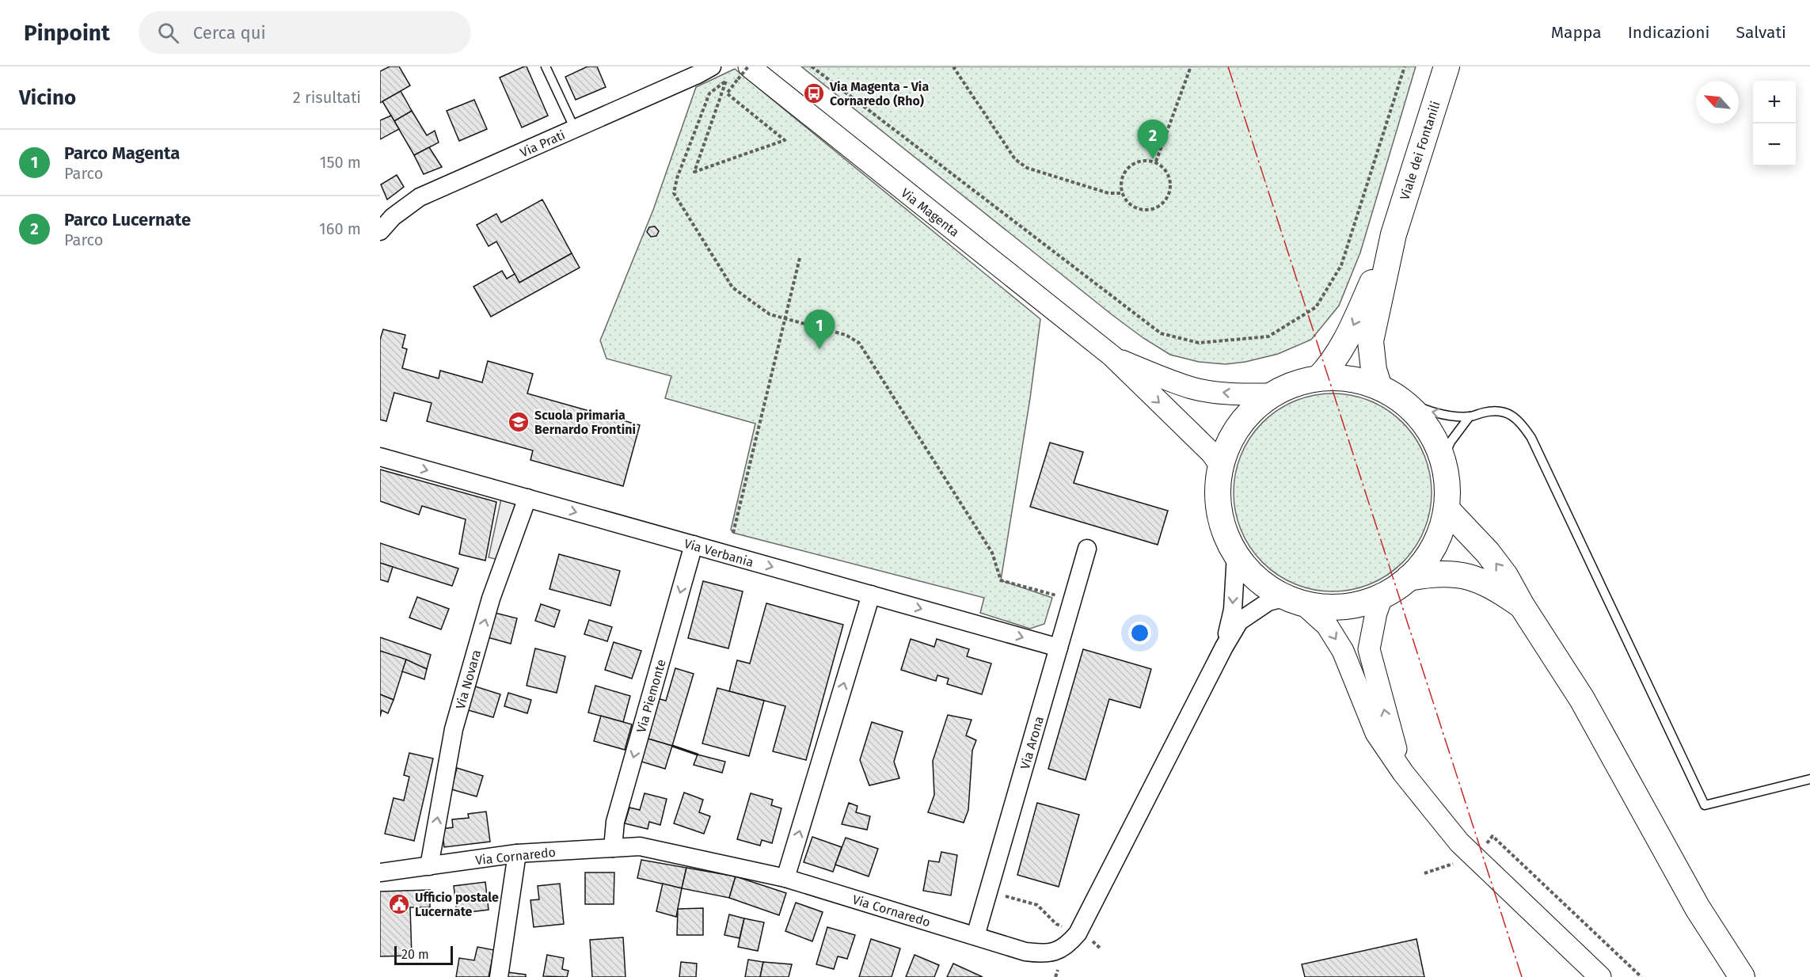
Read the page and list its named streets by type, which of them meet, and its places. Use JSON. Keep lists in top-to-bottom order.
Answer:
{
  "streets": {
    "main road": ["Viale dei Fontanili"],
    "street": [
      "Via Prati",
      "Via Magenta",
      "Via Verbania",
      "Via Novara",
      "Via Piemonte",
      "Via Arona",
      "Via Cornaredo"
    ]
  },
  "crossings": [
    ["Via Verbania", "Via Novara"],
    ["Via Verbania", "Via Piemonte"],
    ["Via Verbania", "Via Arona"],
    ["Via Novara", "Via Cornaredo"],
    ["Via Piemonte", "Via Cornaredo"],
    ["Via Arona", "Via Cornaredo"]
  ],
  "one_way": ["Via Verbania", "Via Novara", "Via Piemonte"],
  "places": {
    "bus stop": ["Via Magenta - Via Cornaredo (Rho)"],
    "school or university": ["Scuola primaria Bernardo Frontini"],
    "public building": ["Ufficio postale Lucernate"]
  },
  "scale_bar": "20 m",
  "north": "top left",
  "page": {
    "header": "Pinpoint",
    "search": "Cerca qui",
    "nav": ["Mappa", "Indicazioni", "Salvati"],
    "heading": ["Vicino", "2 risultati"],
    "map_buttons": ["+", "−"],
    "pins": ["2", "1"],
    "list": [
      {
        "mark": "1",
        "name": "Parco Magenta",
        "note": "Parco",
        "value": "150 m"
      },
      {
        "mark": "2",
        "name": "Parco Lucernate",
        "note": "Parco",
        "value": "160 m"
      }
    ],
    "scale": "20 m"
  }
}
